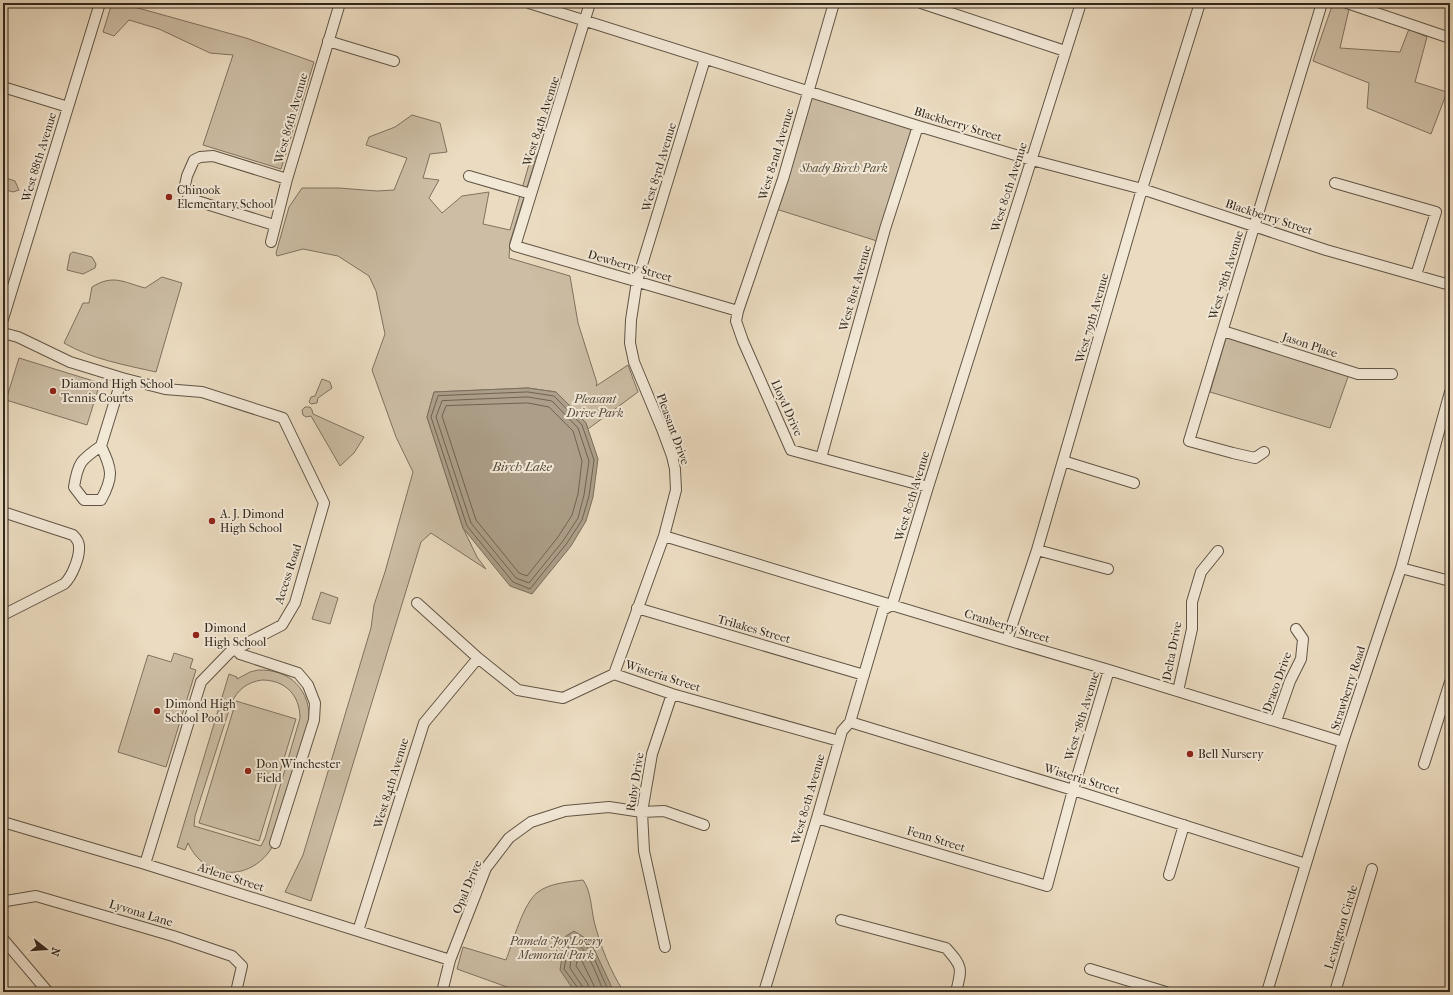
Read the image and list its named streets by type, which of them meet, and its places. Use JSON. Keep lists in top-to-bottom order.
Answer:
{
  "streets": {
    "street": [
      "West 86th Avenue",
      "West 84th Avenue",
      "Blackberry Street",
      "West 82nd Avenue",
      "West 88th Avenue",
      "West 83rd Avenue",
      "West 80th Avenue",
      "Dewberry Street",
      "West 78th Avenue",
      "West 81st Avenue",
      "West 79th Avenue",
      "Jason Place",
      "Lloyd Drive",
      "Pleasant Drive",
      "Access Road",
      "Cranberry Street",
      "Trilakes Street",
      "Delta Drive",
      "Wisteria Street",
      "Draco Drive",
      "Strawberry Road",
      "Ruby Drive",
      "Fenn Street",
      "Arlene Street",
      "Opal Drive",
      "Lyvona Lane",
      "Lexington Circle"
    ]
  },
  "crossings": [
    ["West 84th Avenue", "Blackberry Street"],
    ["West 84th Avenue", "Dewberry Street"],
    ["West 84th Avenue", "Wisteria Street"],
    ["West 84th Avenue", "Arlene Street"],
    ["Blackberry Street", "West 82nd Avenue"],
    ["Blackberry Street", "West 83rd Avenue"],
    ["Blackberry Street", "West 80th Avenue"],
    ["Blackberry Street", "West 78th Avenue"],
    ["Blackberry Street", "West 81st Avenue"],
    ["Blackberry Street", "West 79th Avenue"],
    ["West 82nd Avenue", "Dewberry Street"],
    ["West 82nd Avenue", "Lloyd Drive"],
    ["West 83rd Avenue", "Dewberry Street"],
    ["West 83rd Avenue", "Pleasant Drive"],
    ["West 80th Avenue", "Lloyd Drive"],
    ["West 80th Avenue", "Cranberry Street"],
    ["West 80th Avenue", "Trilakes Street"],
    ["West 80th Avenue", "Wisteria Street"],
    ["West 80th Avenue", "Fenn Street"],
    ["Dewberry Street", "Lloyd Drive"],
    ["Dewberry Street", "Pleasant Drive"],
    ["West 78th Avenue", "Jason Place"],
    ["West 78th Avenue", "Cranberry Street"],
    ["West 78th Avenue", "Wisteria Street"],
    ["West 78th Avenue", "Fenn Street"],
    ["West 81st Avenue", "Lloyd Drive"],
    ["West 79th Avenue", "Cranberry Street"],
    ["Pleasant Drive", "Cranberry Street"],
    ["Pleasant Drive", "Trilakes Street"],
    ["Pleasant Drive", "Wisteria Street"],
    ["Access Road", "Arlene Street"],
    ["Cranberry Street", "Delta Drive"],
    ["Cranberry Street", "Draco Drive"],
    ["Cranberry Street", "Strawberry Road"],
    ["Wisteria Street", "Strawberry Road"],
    ["Wisteria Street", "Ruby Drive"],
    ["Ruby Drive", "Opal Drive"],
    ["Arlene Street", "Opal Drive"]
  ],
  "water": ["Birch Lake"],
  "parks": ["Shady Birch Park", "Pleasant Drive Park", "Pamela Joy Lowry Memorial Park"],
  "places": [
    "Chinook Elementary School",
    "Diamond High School Tennis Courts",
    "A. J. Dimond High School",
    "Dimond High School",
    "Dimond High School Pool",
    "Bell Nursery",
    "Don Winchester Field"
  ],
  "north": "right"
}
